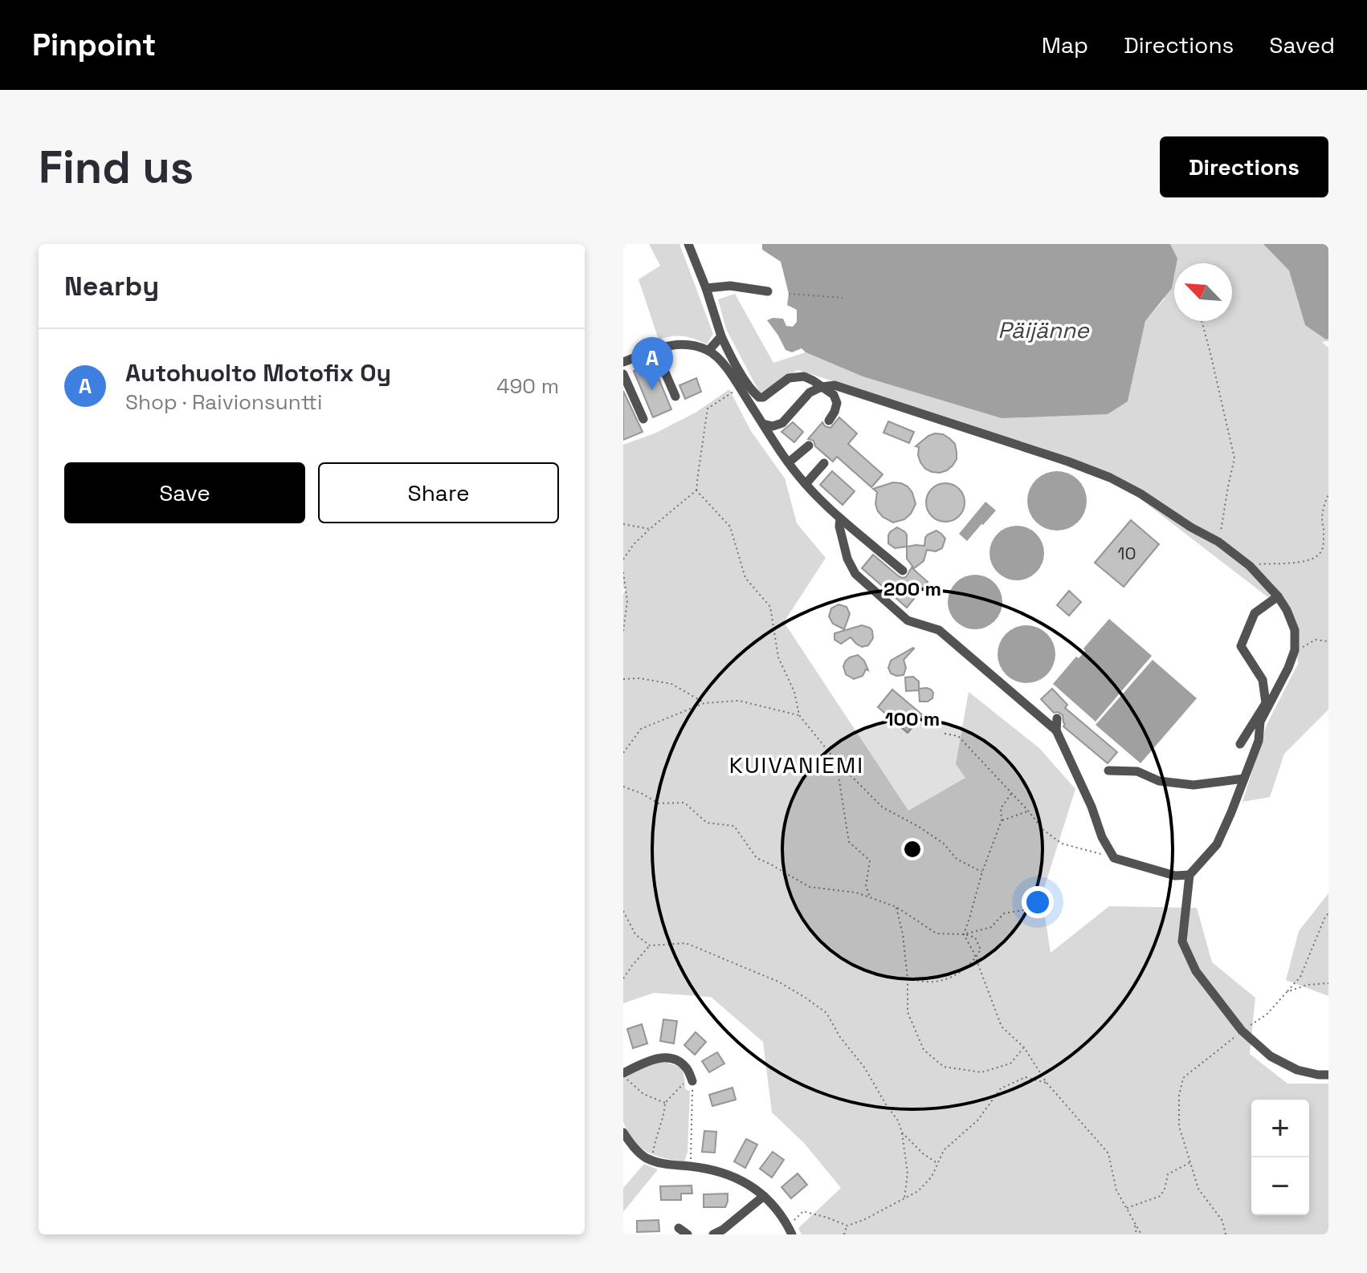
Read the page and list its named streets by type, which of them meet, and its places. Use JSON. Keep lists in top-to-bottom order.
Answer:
{
  "districts": ["KUIVANIEMI"],
  "water": ["Päijänne"],
  "house_numbers": ["10"],
  "north": "top left",
  "page": {
    "header": "Pinpoint",
    "nav": ["Map", "Directions", "Saved"],
    "buttons": [
      "Directions",
      ["Save", "Share"]
    ],
    "title": "Find us",
    "heading": "Nearby",
    "list": [
      {
        "mark": "A",
        "name": "Autohuolto Motofix Oy",
        "note": "Shop · Raivionsuntti",
        "value": "490 m"
      }
    ],
    "pins": "A",
    "map_buttons": ["+", "−"]
  },
  "rings": ["200 m", "100 m"]
}
